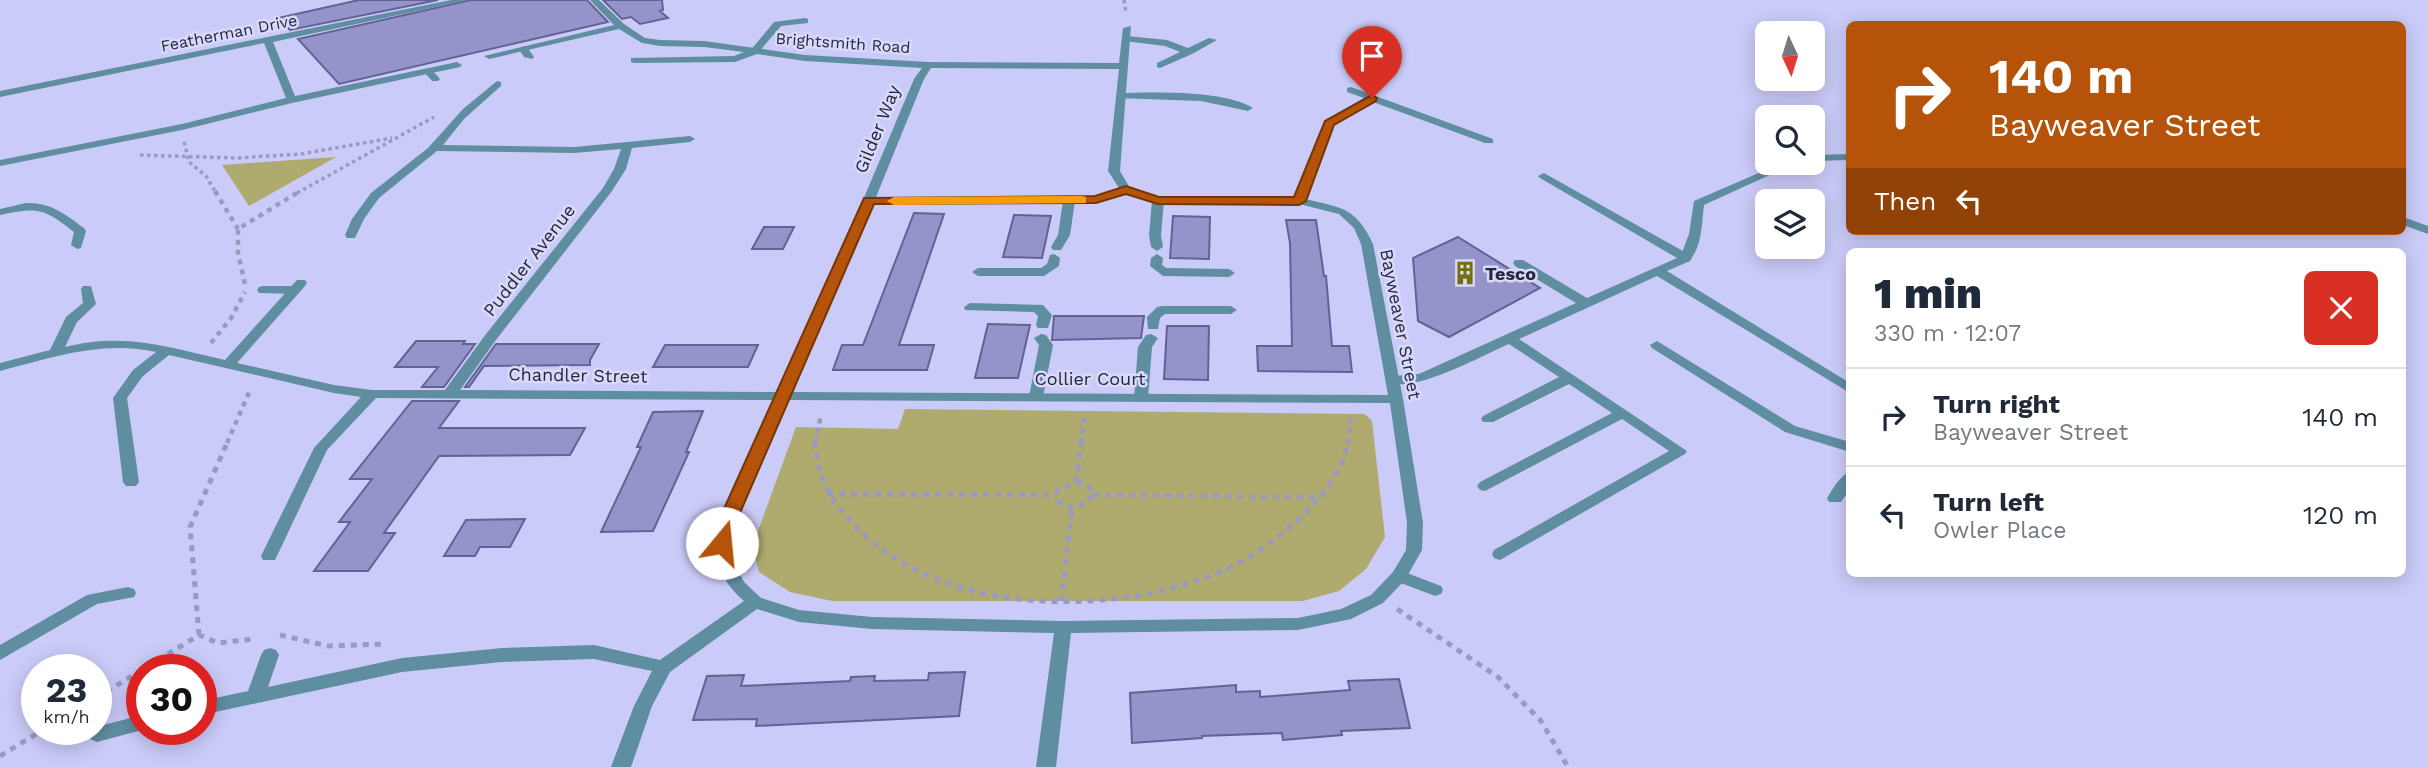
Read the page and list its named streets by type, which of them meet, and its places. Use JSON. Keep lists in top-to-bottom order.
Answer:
{
  "streets": {
    "street": [
      "Featherman Drive",
      "Brightsmith Road",
      "Gilder Way",
      "Puddler Avenue",
      "Bayweaver Street",
      "Chandler Street",
      "Collier Court"
    ]
  },
  "crossings": [
    ["Brightsmith Road", "Gilder Way"],
    ["Gilder Way", "Chandler Street"],
    ["Gilder Way", "Collier Court"],
    ["Puddler Avenue", "Chandler Street"],
    ["Bayweaver Street", "Collier Court"],
    ["Chandler Street", "Collier Court"]
  ],
  "places": {
    "building": ["Tesco"]
  },
  "north": "bottom",
  "page": {
    "turn": ["140 m", "Bayweaver Street"],
    "then": "Then",
    "heading": ["1 min", "330 m · 12:07"],
    "list": [
      {
        "name": "Turn right",
        "note": "Bayweaver Street",
        "value": "140 m"
      },
      {
        "name": "Turn left",
        "note": "Owler Place",
        "value": "120 m"
      }
    ],
    "speed": "23 km/h",
    "limit": "30"
  }
}
